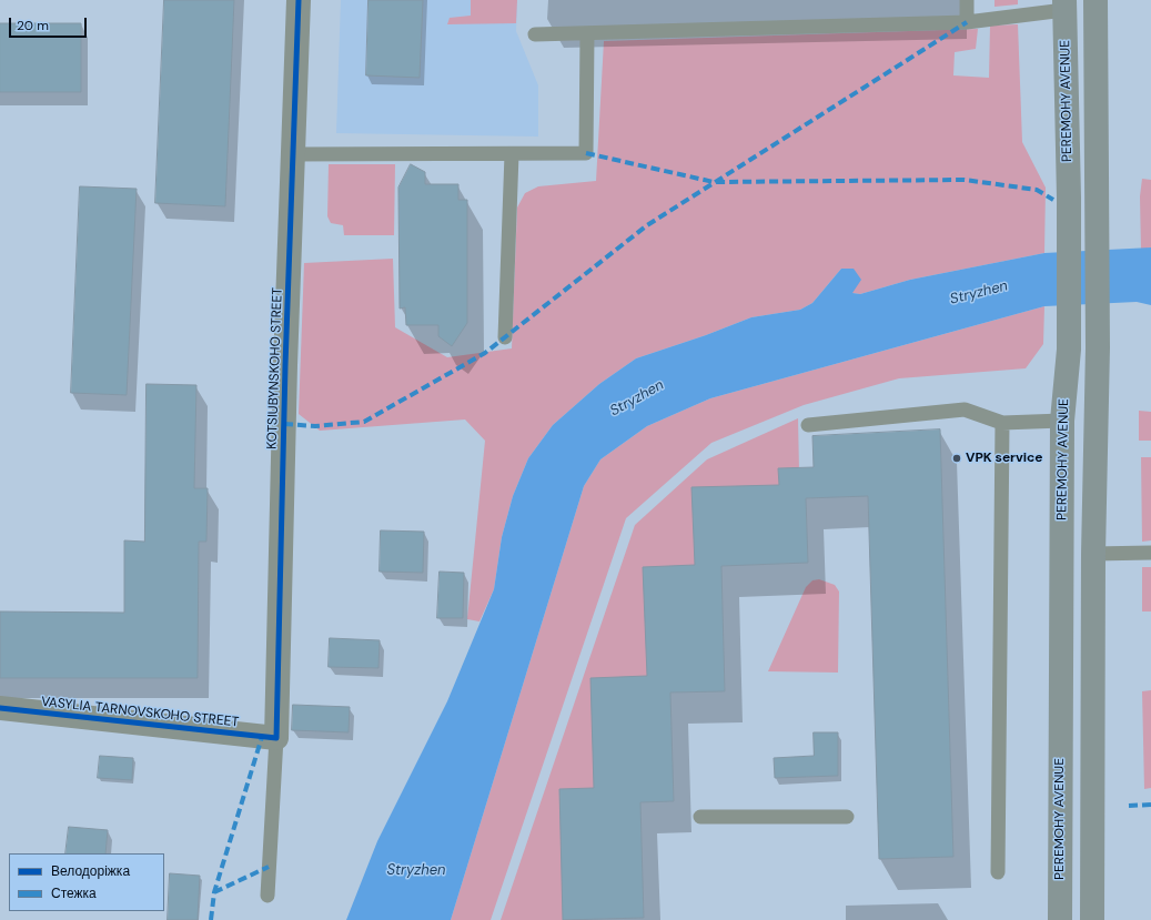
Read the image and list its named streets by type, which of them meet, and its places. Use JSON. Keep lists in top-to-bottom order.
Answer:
{
  "streets": {
    "main road": ["PEREMOHY AVENUE"],
    "street": ["KOTSIUBYNSKOHO STREET", "VASYLIA TARNOVSKOHO STREET"]
  },
  "crossings": [
    ["KOTSIUBYNSKOHO STREET", "VASYLIA TARNOVSKOHO STREET"]
  ],
  "water": ["Stryzhen"],
  "places": ["VPK service"],
  "legend": ["Велодоріжка", "Стежка"],
  "scale_bar": "20 m"
}
